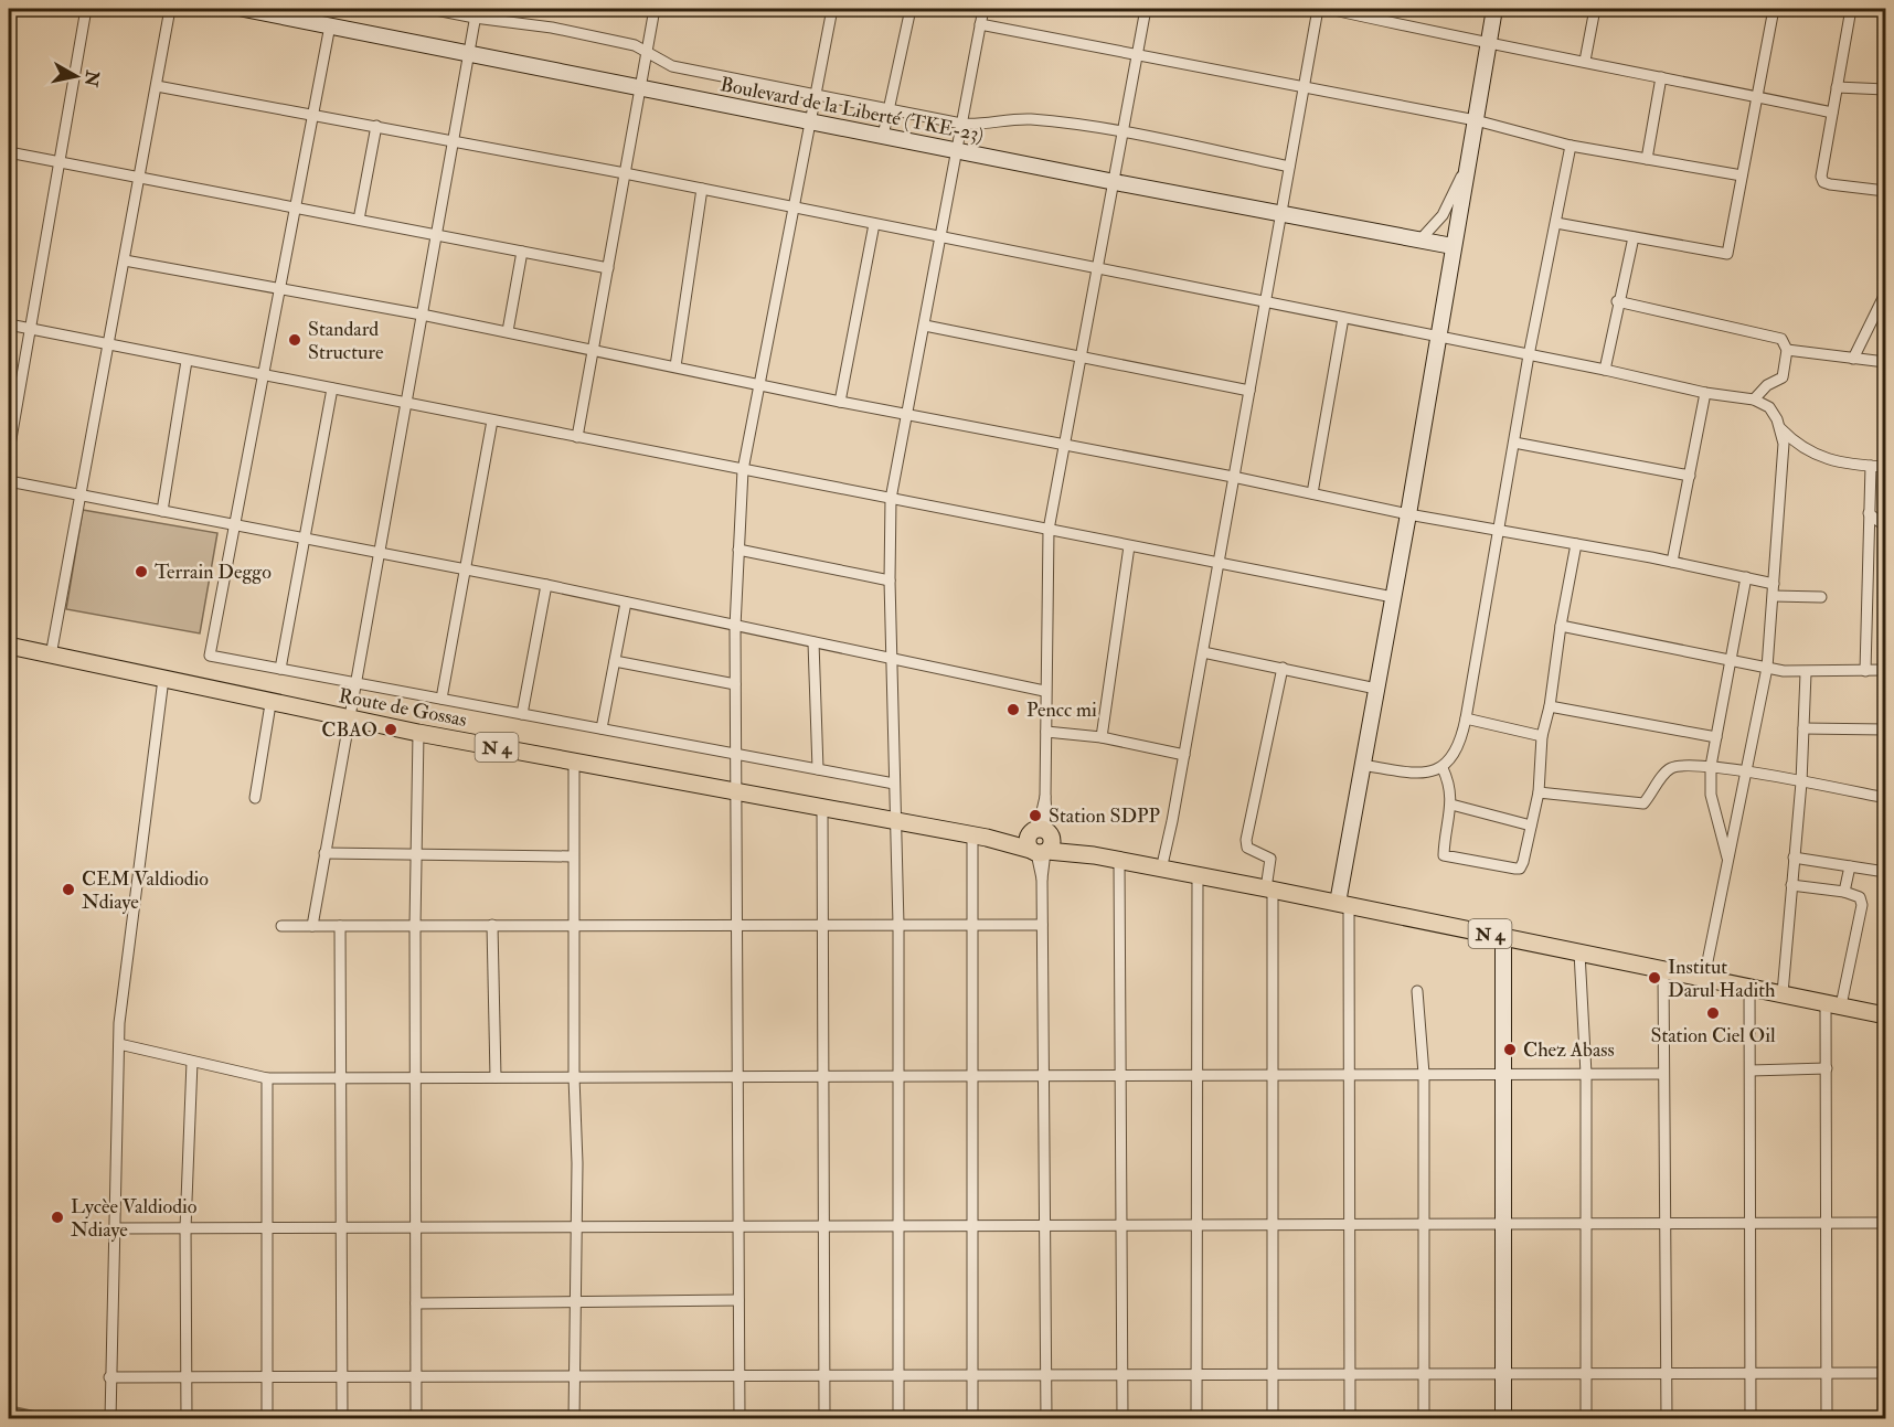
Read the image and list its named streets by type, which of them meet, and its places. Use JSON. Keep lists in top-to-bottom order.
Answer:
{
  "streets": {
    "main road": ["Route de Gossas", "N 4"],
    "street": ["Boulevard de la Liberté (TKE-23)"]
  },
  "crossings": [
    ["Route de Gossas", "N 4"]
  ],
  "places": [
    "Standard Structure",
    "Terrain Deggo",
    "Pencc mi",
    "CBAO",
    "Station SDPP",
    "CEM Valdiodio Ndiaye",
    "Institut Darul Hadith",
    "Station Ciel Oil",
    "Chez Abass",
    "Lycèe Valdiodio Ndiaye"
  ],
  "north": "right"
}
